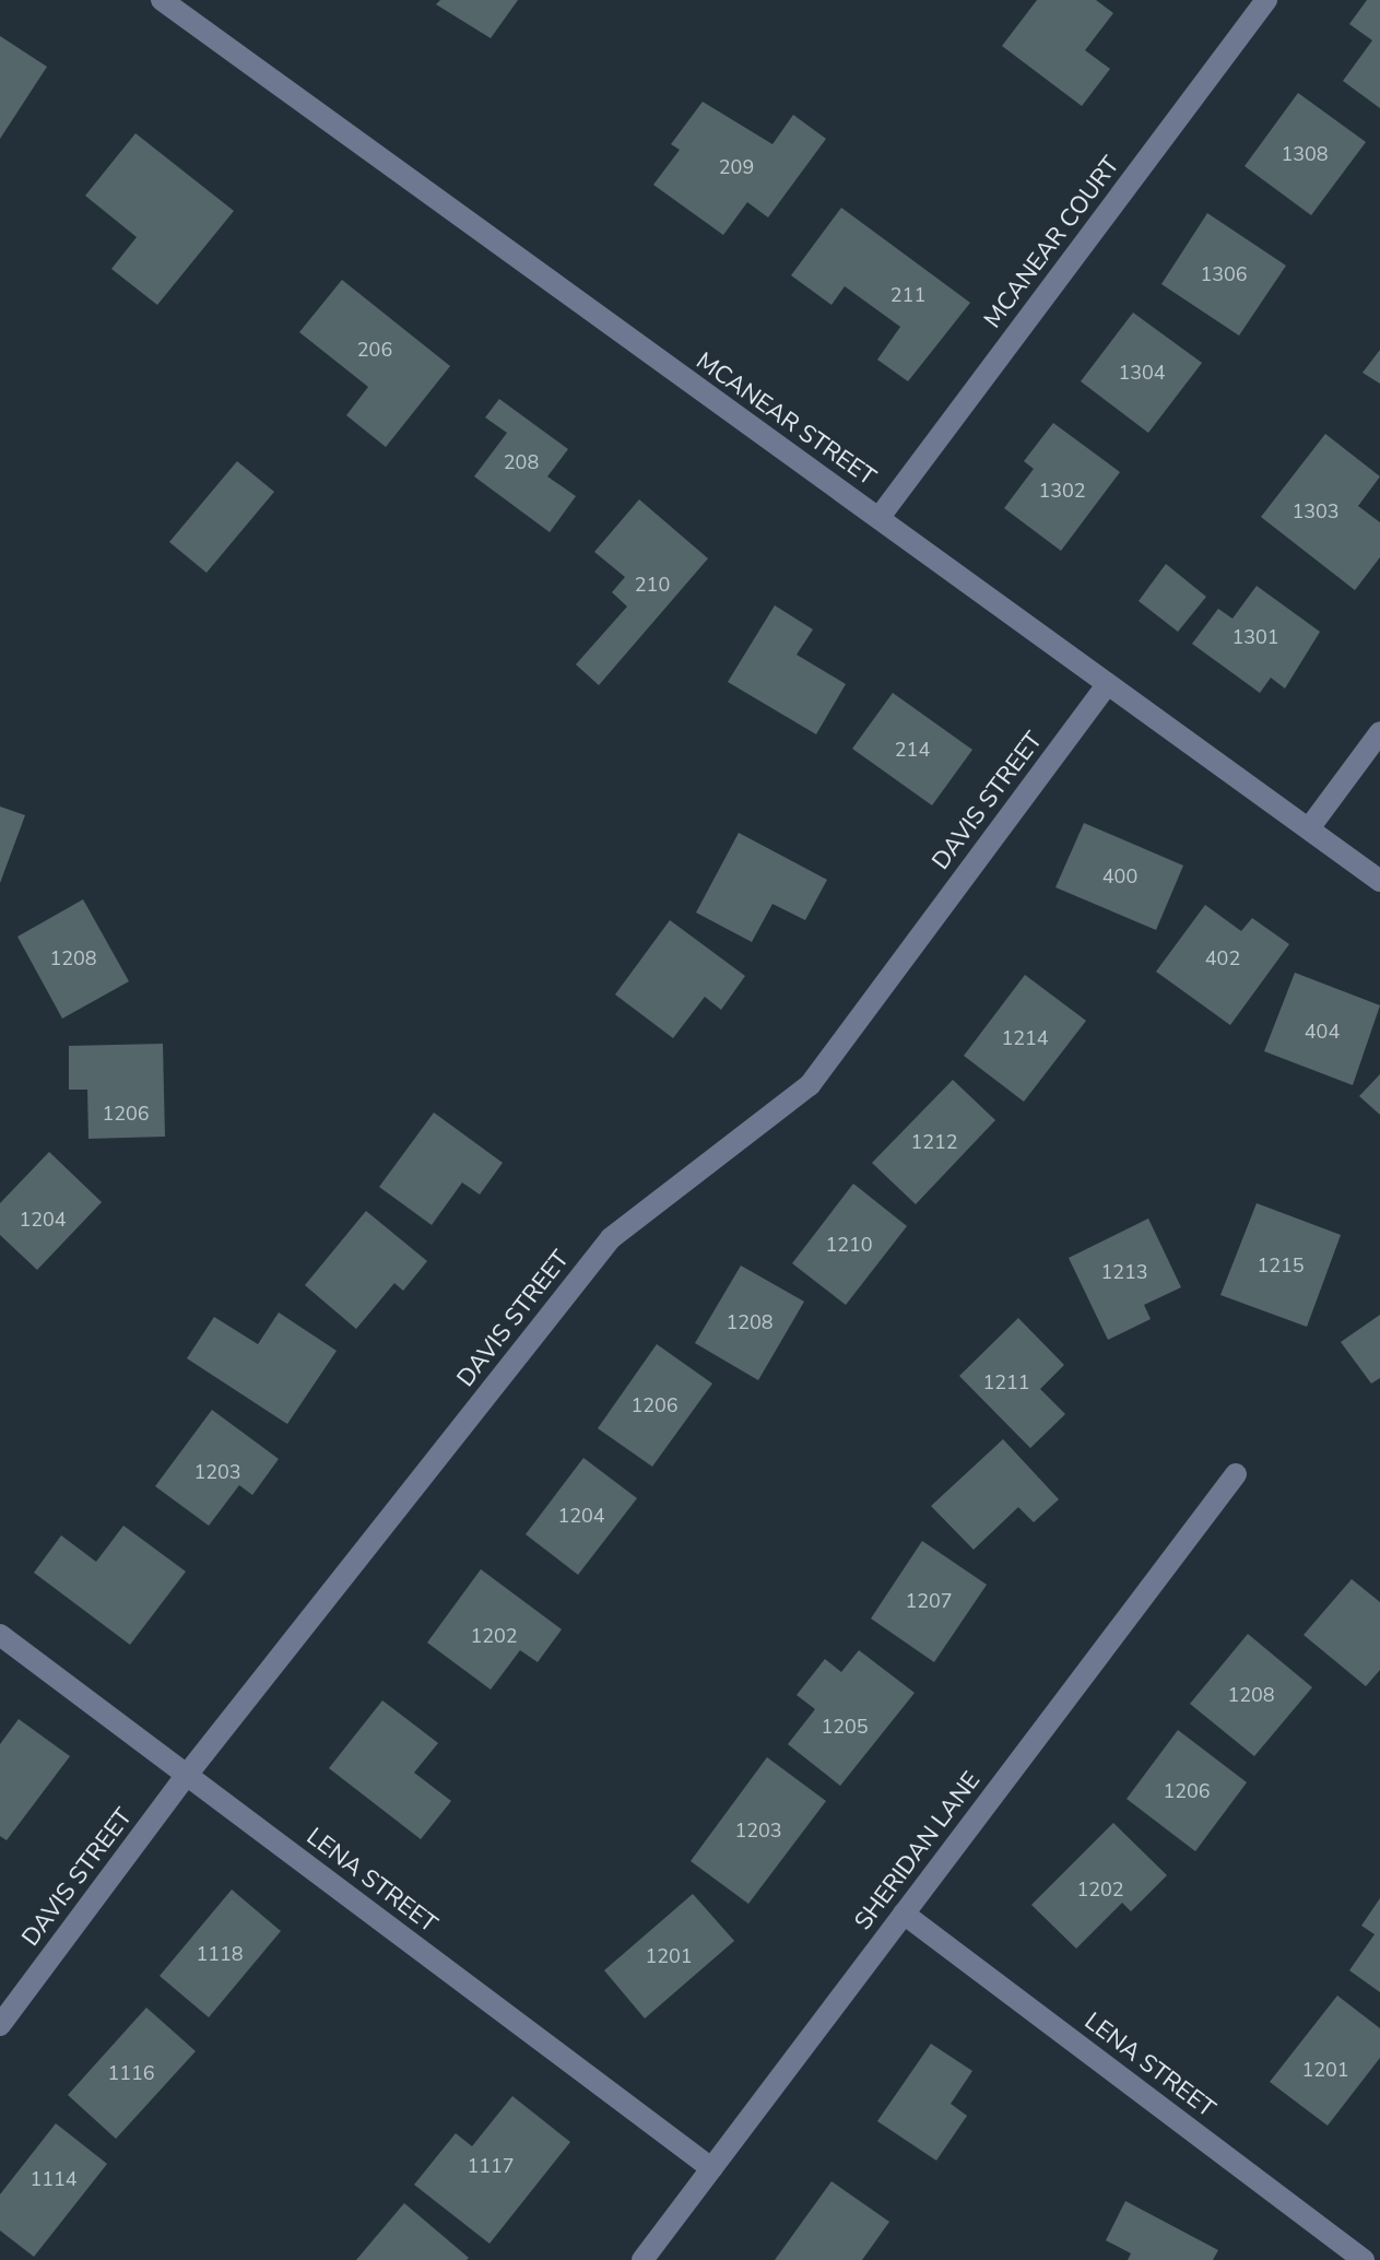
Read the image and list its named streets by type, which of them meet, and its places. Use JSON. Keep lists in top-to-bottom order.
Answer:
{
  "streets": {
    "street": [
      "MCANEAR COURT",
      "MCANEAR STREET",
      "DAVIS STREET",
      "SHERIDAN LANE",
      "LENA STREET"
    ]
  },
  "crossings": [
    ["MCANEAR COURT", "MCANEAR STREET"],
    ["MCANEAR STREET", "DAVIS STREET"],
    ["DAVIS STREET", "LENA STREET"],
    ["SHERIDAN LANE", "LENA STREET"]
  ],
  "house_numbers": [
    "1308",
    "209",
    "1306",
    "211",
    "206",
    "1304",
    "208",
    "1302",
    "1303",
    "210",
    "1301",
    "214",
    "400",
    "1208",
    "402",
    "404",
    "1214",
    "1206",
    "1212",
    "1204",
    "1210",
    "1215",
    "1213",
    "1208",
    "1211",
    "1206",
    "1203",
    "1204",
    "1207",
    "1202",
    "1208",
    "1205",
    "1206",
    "1203",
    "1202",
    "1118",
    "1201",
    "1201",
    "1116",
    "1117",
    "1114"
  ]
}
